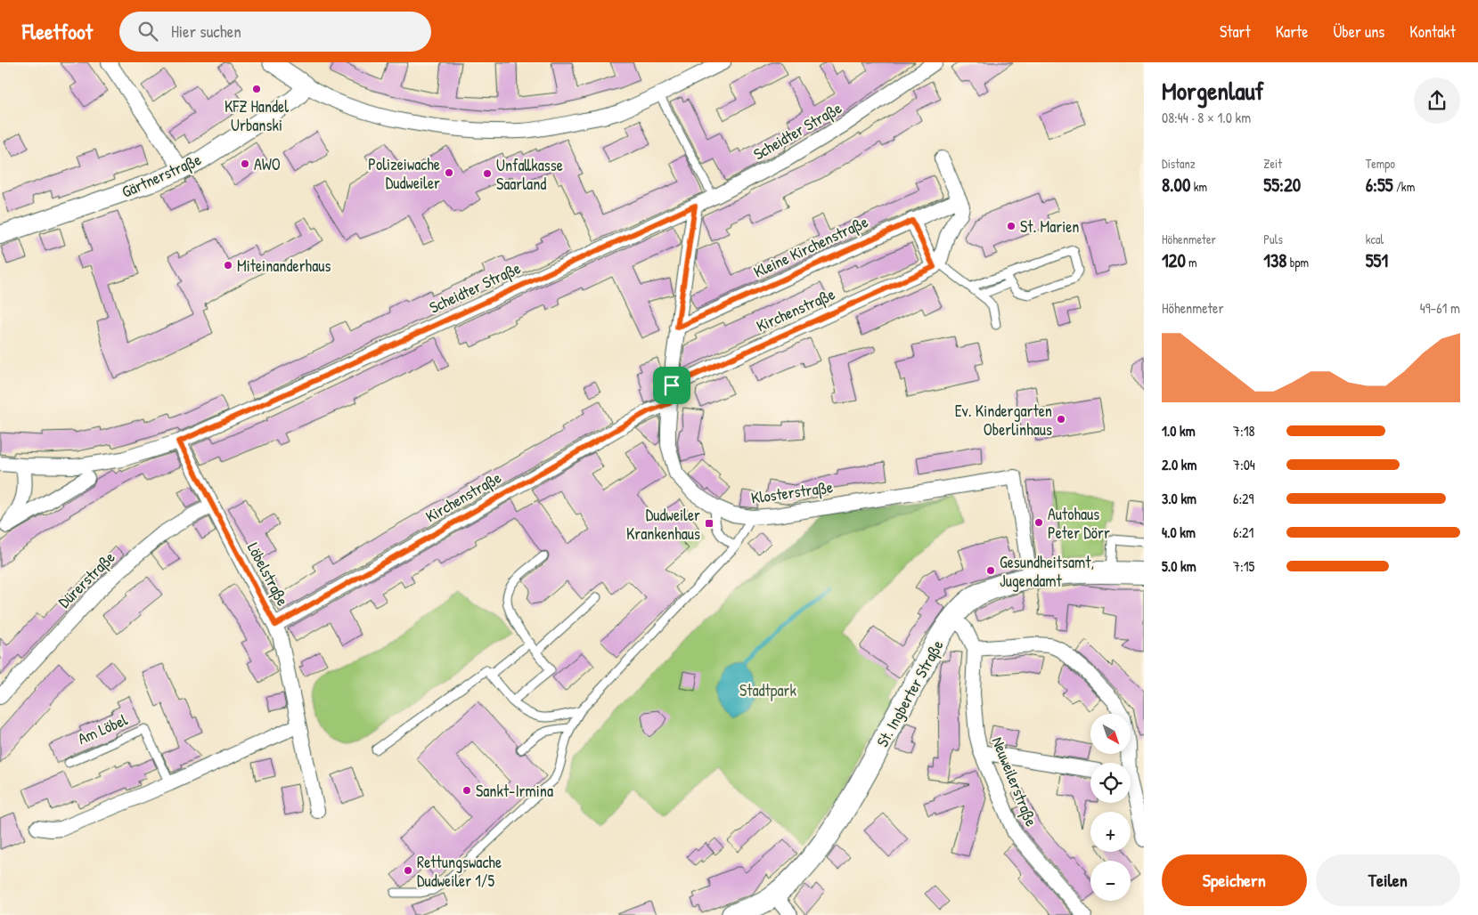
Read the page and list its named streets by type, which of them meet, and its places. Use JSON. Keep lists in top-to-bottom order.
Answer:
{
  "streets": {
    "main road": ["St. Ingberter Straße"],
    "street": [
      "Scheidter Straße",
      "Gärtnerstraße",
      "Kleine Kirchenstraße",
      "Kirchenstraße",
      "Klosterstraße",
      "Löbelstraße",
      "Dürerstraße",
      "Neuweilerstraße"
    ],
    "lane": ["Am Löbel"]
  },
  "crossings": [
    ["Scheidter Straße", "Klosterstraße"],
    ["Scheidter Straße", "Löbelstraße"],
    ["Kleine Kirchenstraße", "Klosterstraße"],
    ["Kirchenstraße", "Klosterstraße"],
    ["Kirchenstraße", "Löbelstraße"],
    ["Klosterstraße", "St. Ingberter Straße"],
    ["Löbelstraße", "Dürerstraße"],
    ["St. Ingberter Straße", "Neuweilerstraße"]
  ],
  "parks": ["Stadtpark"],
  "places": {
    "other": [
      "KFZ Handel Urbanski",
      "AWO",
      "Polizeiwache Dudweiler",
      "Unfallkasse Saarland",
      "St. Marien",
      "Miteinanderhaus",
      "Ev. Kindergarten Oberlinhaus",
      "Autohaus Peter Dörr",
      "Gesundheitsamt, Jugendamt",
      "Sankt-Irmina",
      "Rettungswache Dudweiler 1/5"
    ],
    "transit": ["Dudweiler Krankenhaus"]
  },
  "north": "bottom right",
  "page": {
    "header": "Fleetfoot",
    "search": "Hier suchen",
    "nav": [
      "Start",
      "Karte",
      "Über uns",
      "Kontakt"
    ],
    "heading": ["Morgenlauf", "08:44 · 8 × 1.0 km"],
    "stats": [
      ["Distanz", "8.00 km"],
      ["Zeit", "55:20"],
      ["Tempo", "6:55 /km"],
      ["Höhenmeter", "120 m"],
      ["Puls", "138 bpm"],
      ["kcal", "551"]
    ],
    "chart": ["Höhenmeter", "49–61 m"],
    "list": [
      {
        "name": "1.0 km",
        "note": "7:18"
      },
      {
        "name": "2.0 km",
        "note": "7:04"
      },
      {
        "name": "3.0 km",
        "note": "6:29"
      },
      {
        "name": "4.0 km",
        "note": "6:21"
      },
      {
        "name": "5.0 km",
        "note": "7:15"
      }
    ],
    "map_buttons": ["+", "−"],
    "buttons": ["Speichern", "Teilen"]
  }
}
